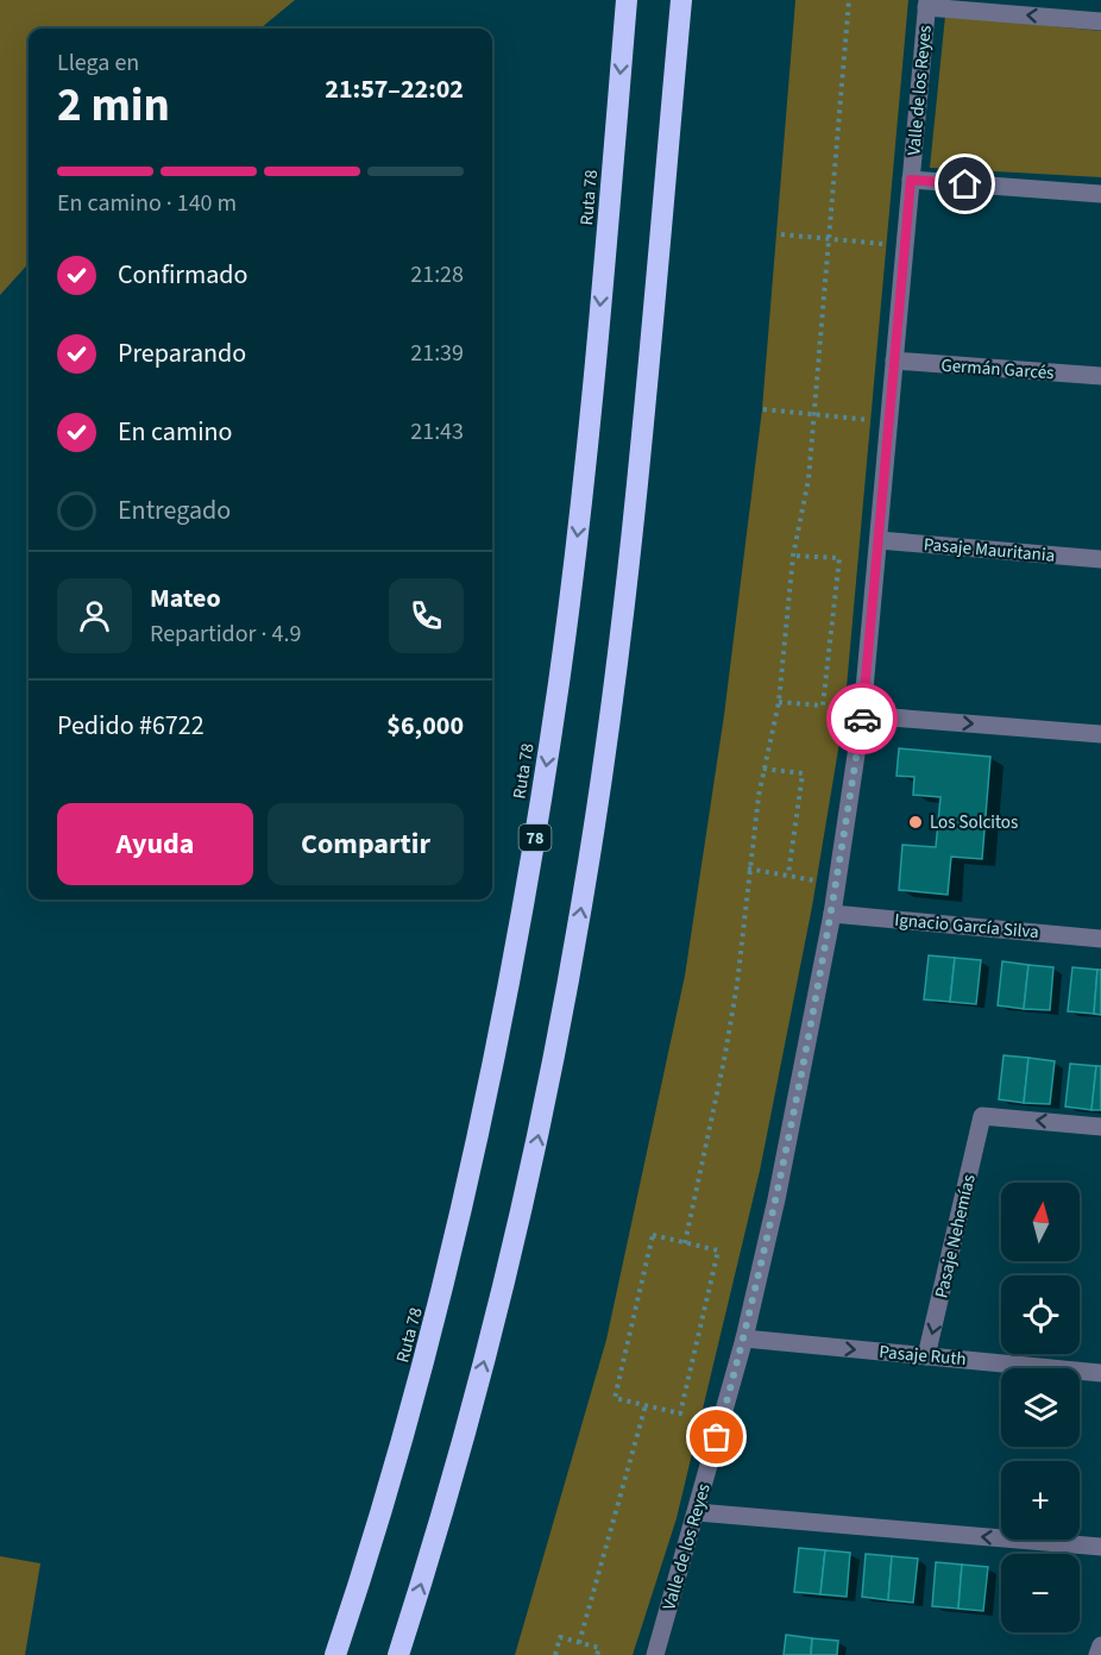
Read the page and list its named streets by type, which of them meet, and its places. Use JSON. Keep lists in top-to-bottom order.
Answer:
{
  "streets": {
    "highway": ["Ruta 78", "78"],
    "street": [
      "Valle de los Reyes",
      "Germán Garcés",
      "Pasaje Mauritania",
      "Ignacio García Silva",
      "Pasaje Nehemías",
      "Pasaje Ruth"
    ]
  },
  "crossings": [
    ["Valle de los Reyes", "Germán Garcés"],
    ["Valle de los Reyes", "Pasaje Mauritania"],
    ["Valle de los Reyes", "Ignacio García Silva"],
    ["Valle de los Reyes", "Pasaje Ruth"],
    ["Pasaje Nehemías", "Pasaje Ruth"]
  ],
  "one_way": ["Pasaje Ruth"],
  "places": ["Los Solcitos"],
  "north": "top",
  "page": {
    "heading": ["2 min", "Llega en", "21:57–22:02"],
    "panel": [
      "Mateo",
      "Repartidor · 4.9",
      "Pedido #6722",
      "$6,000"
    ],
    "bar": "En camino · 140 m",
    "list": [
      ["Confirmado", "21:28"],
      ["Preparando", "21:39"],
      ["En camino", "21:43"],
      "Entregado"
    ],
    "buttons": ["Ayuda", "Compartir"],
    "map_buttons": ["+", "−"]
  }
}
